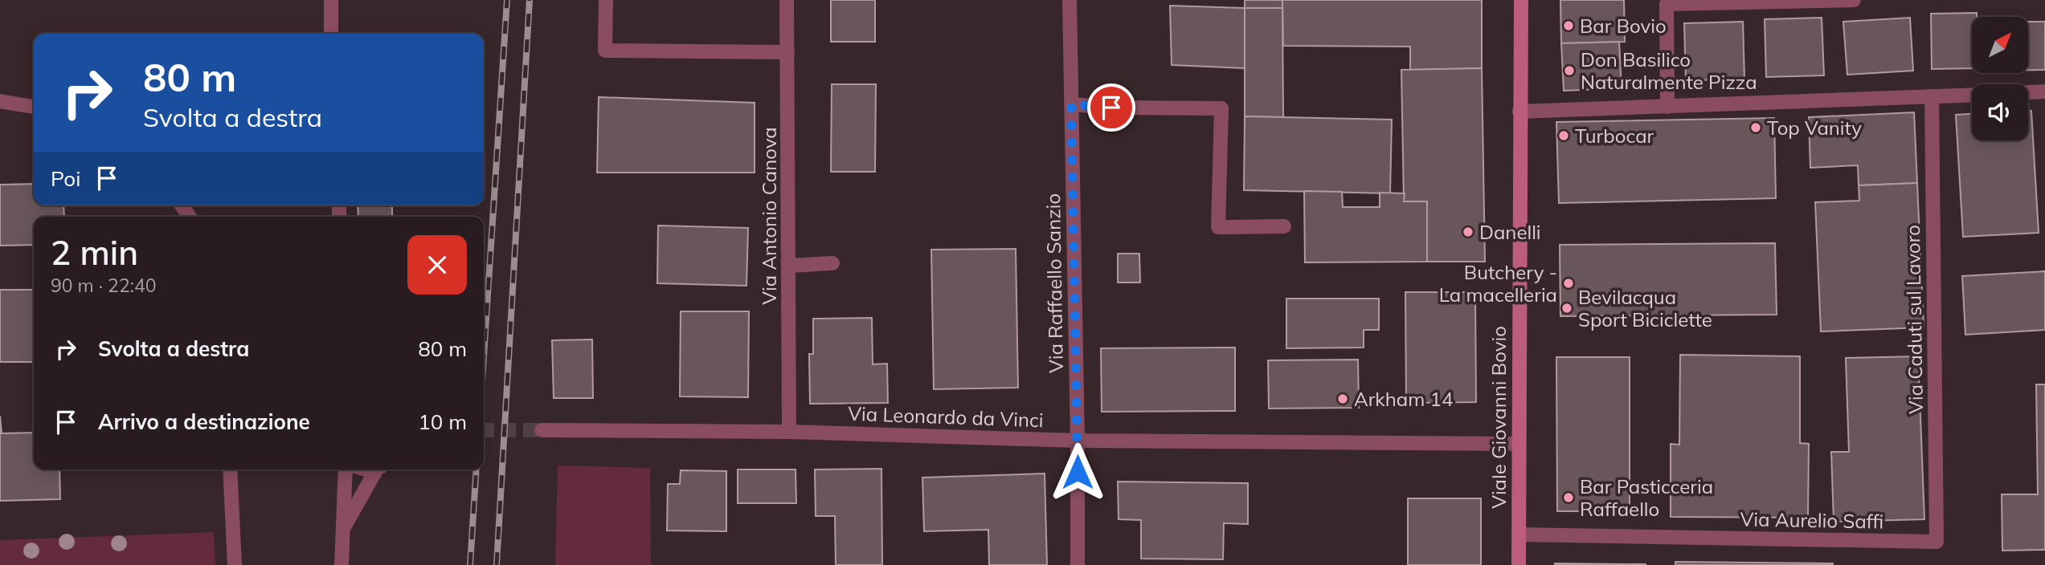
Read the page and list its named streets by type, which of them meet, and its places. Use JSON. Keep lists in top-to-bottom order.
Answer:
{
  "streets": {
    "main road": ["Viale Giovanni Bovio"],
    "street": [
      "Via Antonio Canova",
      "Via Raffaello Sanzio",
      "Via Caduti sul Lavoro",
      "Via Leonardo da Vinci",
      "Via Aurelio Saffi"
    ]
  },
  "crossings": [
    ["Via Antonio Canova", "Via Leonardo da Vinci"],
    ["Via Raffaello Sanzio", "Via Leonardo da Vinci"],
    ["Via Caduti sul Lavoro", "Via Aurelio Saffi"],
    ["Via Leonardo da Vinci", "Viale Giovanni Bovio"],
    ["Viale Giovanni Bovio", "Via Aurelio Saffi"]
  ],
  "places": [
    "Bar Bovio",
    "Don Basilico Naturalmente Pizza",
    "Top Vanity",
    "Turbocar",
    "Danelli",
    "Butchery - La macelleria",
    "Bevilacqua Sport Biciclette",
    "Arkham 14",
    "Bar Pasticceria Raffaello"
  ],
  "north": "top right",
  "page": {
    "turn": ["80 m", "Svolta a destra"],
    "then": "Poi",
    "heading": ["2 min", "90 m · 22:40"],
    "list": [
      {
        "name": "Svolta a destra",
        "value": "80 m"
      },
      {
        "name": "Arrivo a destinazione",
        "value": "10 m"
      }
    ]
  }
}
